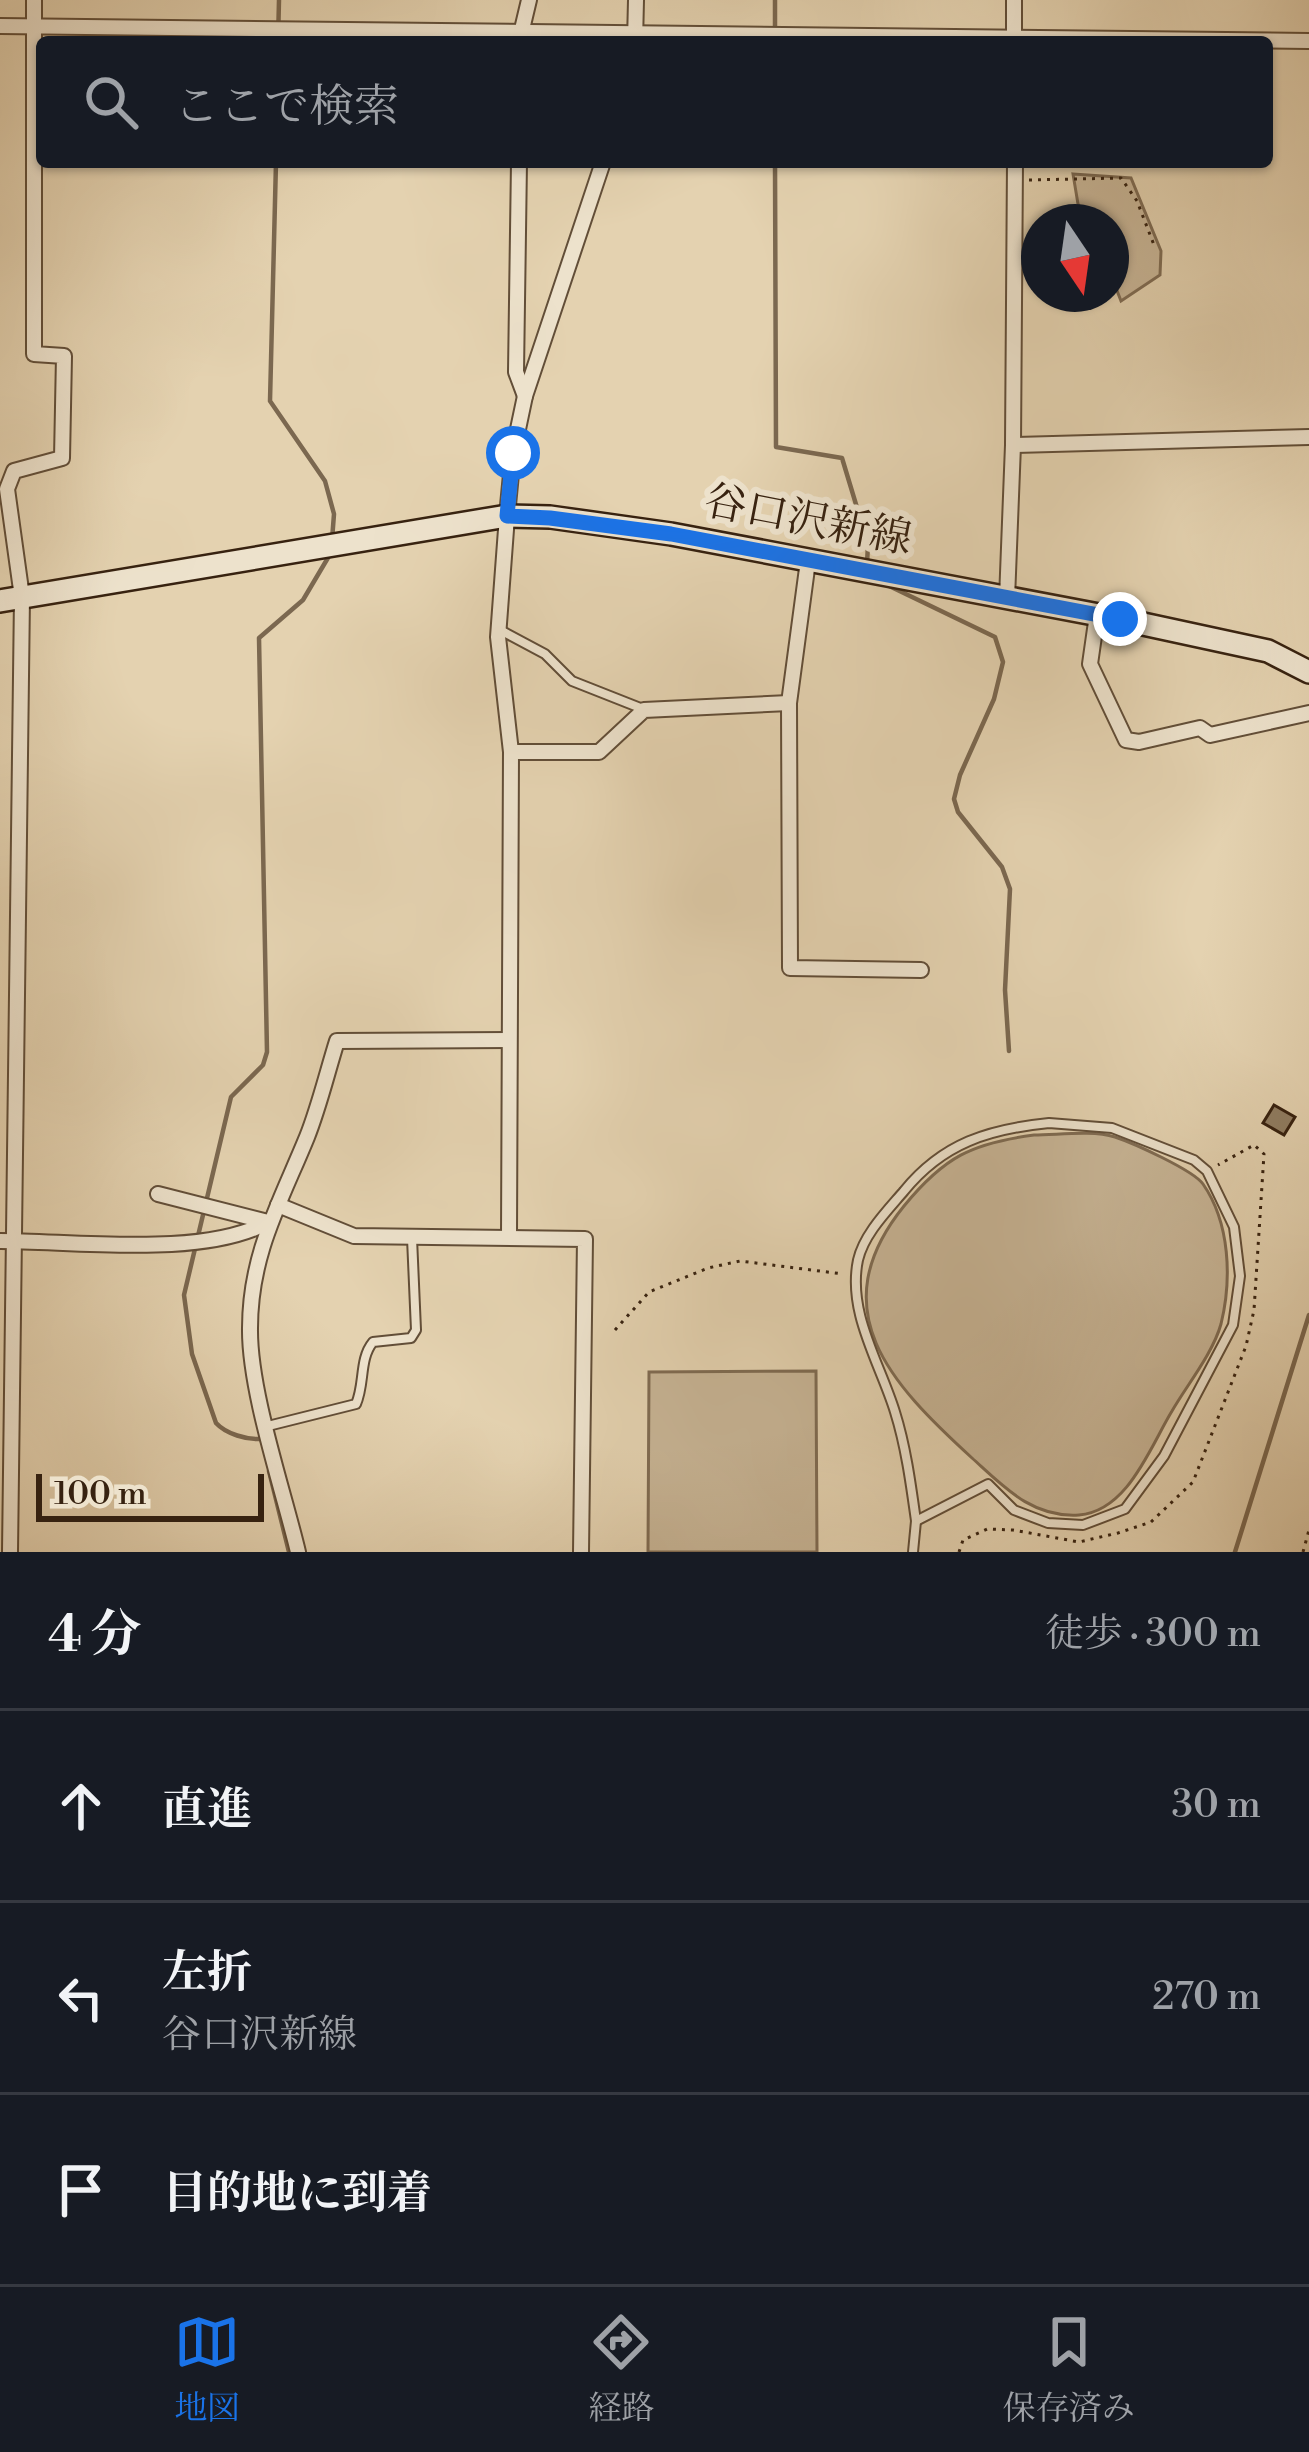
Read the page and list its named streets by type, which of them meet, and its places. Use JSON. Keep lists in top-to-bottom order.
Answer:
{
  "streets": {
    "main road": ["谷口沢新線"]
  },
  "scale_bar": "100 m",
  "north": "bottom",
  "page": {
    "search": "ここで検索",
    "scale": "100 m",
    "heading": ["4 分", "徒歩 · 300 m"],
    "list": [
      ["直進", "30 m"],
      ["左折", "谷口沢新線", "270 m"],
      "目的地に到着"
    ],
    "nav": ["地図", "経路", "保存済み"]
  }
}
